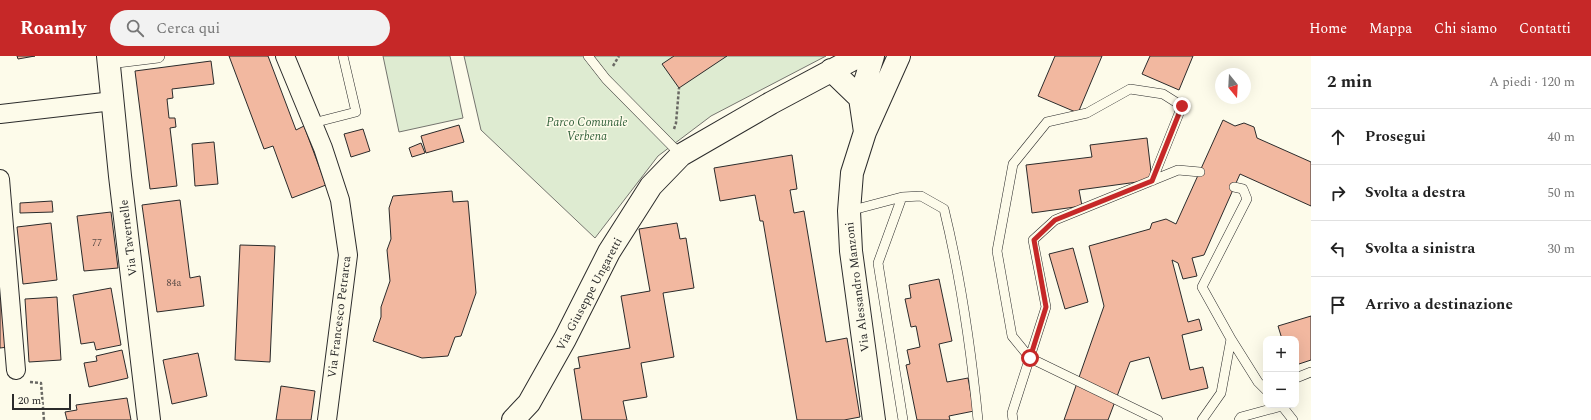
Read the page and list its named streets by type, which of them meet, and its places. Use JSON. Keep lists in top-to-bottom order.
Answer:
{
  "streets": {
    "street": [
      "Via Tavernelle",
      "Via Alessandro Manzoni",
      "Via Giuseppe Ungaretti",
      "Via Francesco Petrarca"
    ]
  },
  "parks": ["Parco Comunale Verbena"],
  "house_numbers": ["77", "84a"],
  "scale_bar": "20 m",
  "north": "bottom",
  "page": {
    "header": "Roamly",
    "search": "Cerca qui",
    "nav": [
      "Home",
      "Mappa",
      "Chi siamo",
      "Contatti"
    ],
    "heading": ["2 min", "A piedi · 120 m"],
    "list": [
      ["Prosegui", "40 m"],
      ["Svolta a destra", "50 m"],
      ["Svolta a sinistra", "30 m"],
      "Arrivo a destinazione"
    ],
    "map_buttons": ["+", "−"],
    "scale": "20 m"
  }
}
